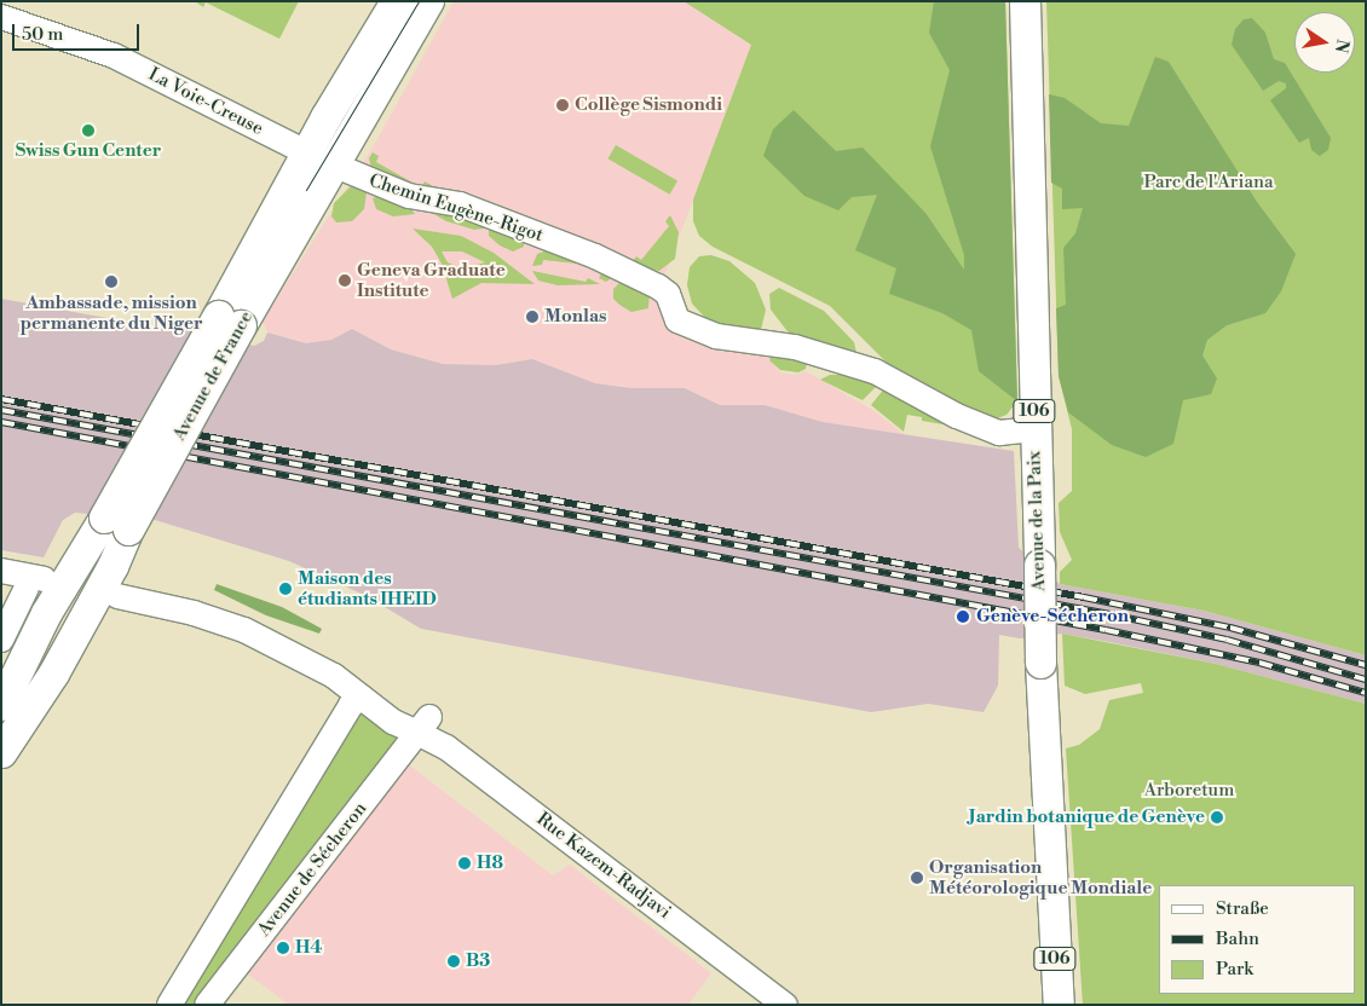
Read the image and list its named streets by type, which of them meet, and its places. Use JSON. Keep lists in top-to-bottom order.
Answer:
{
  "streets": {
    "main road": ["Avenue de France", "106", "Avenue de la Paix"],
    "street": [
      "La Voie-Creuse",
      "Chemin Eugène-Rigot",
      "Rue Kazem-Radjavi",
      "Avenue de Sécheron"
    ]
  },
  "crossings": [
    ["La Voie-Creuse", "Chemin Eugène-Rigot"],
    ["La Voie-Creuse", "Avenue de France"],
    ["Chemin Eugène-Rigot", "Avenue de France"],
    ["Chemin Eugène-Rigot", "Avenue de la Paix"],
    ["Rue Kazem-Radjavi", "Avenue de Sécheron"]
  ],
  "parks": ["Parc de l'Ariana", "Arboretum"],
  "places": [
    "Collège Sismondi",
    "Swiss Gun Center",
    "Geneva Graduate Institute",
    "Ambassade, mission permanente du Niger",
    "Monlas",
    "Maison des étudiants IHEID",
    "Genève-Sécheron",
    "Jardin botanique de Genève",
    "H8",
    "Organisation Météorologique Mondiale",
    "H4",
    "B3"
  ],
  "legend": ["Straße", "Bahn", "Park"],
  "scale_bar": "50 m",
  "north": "right"
}
